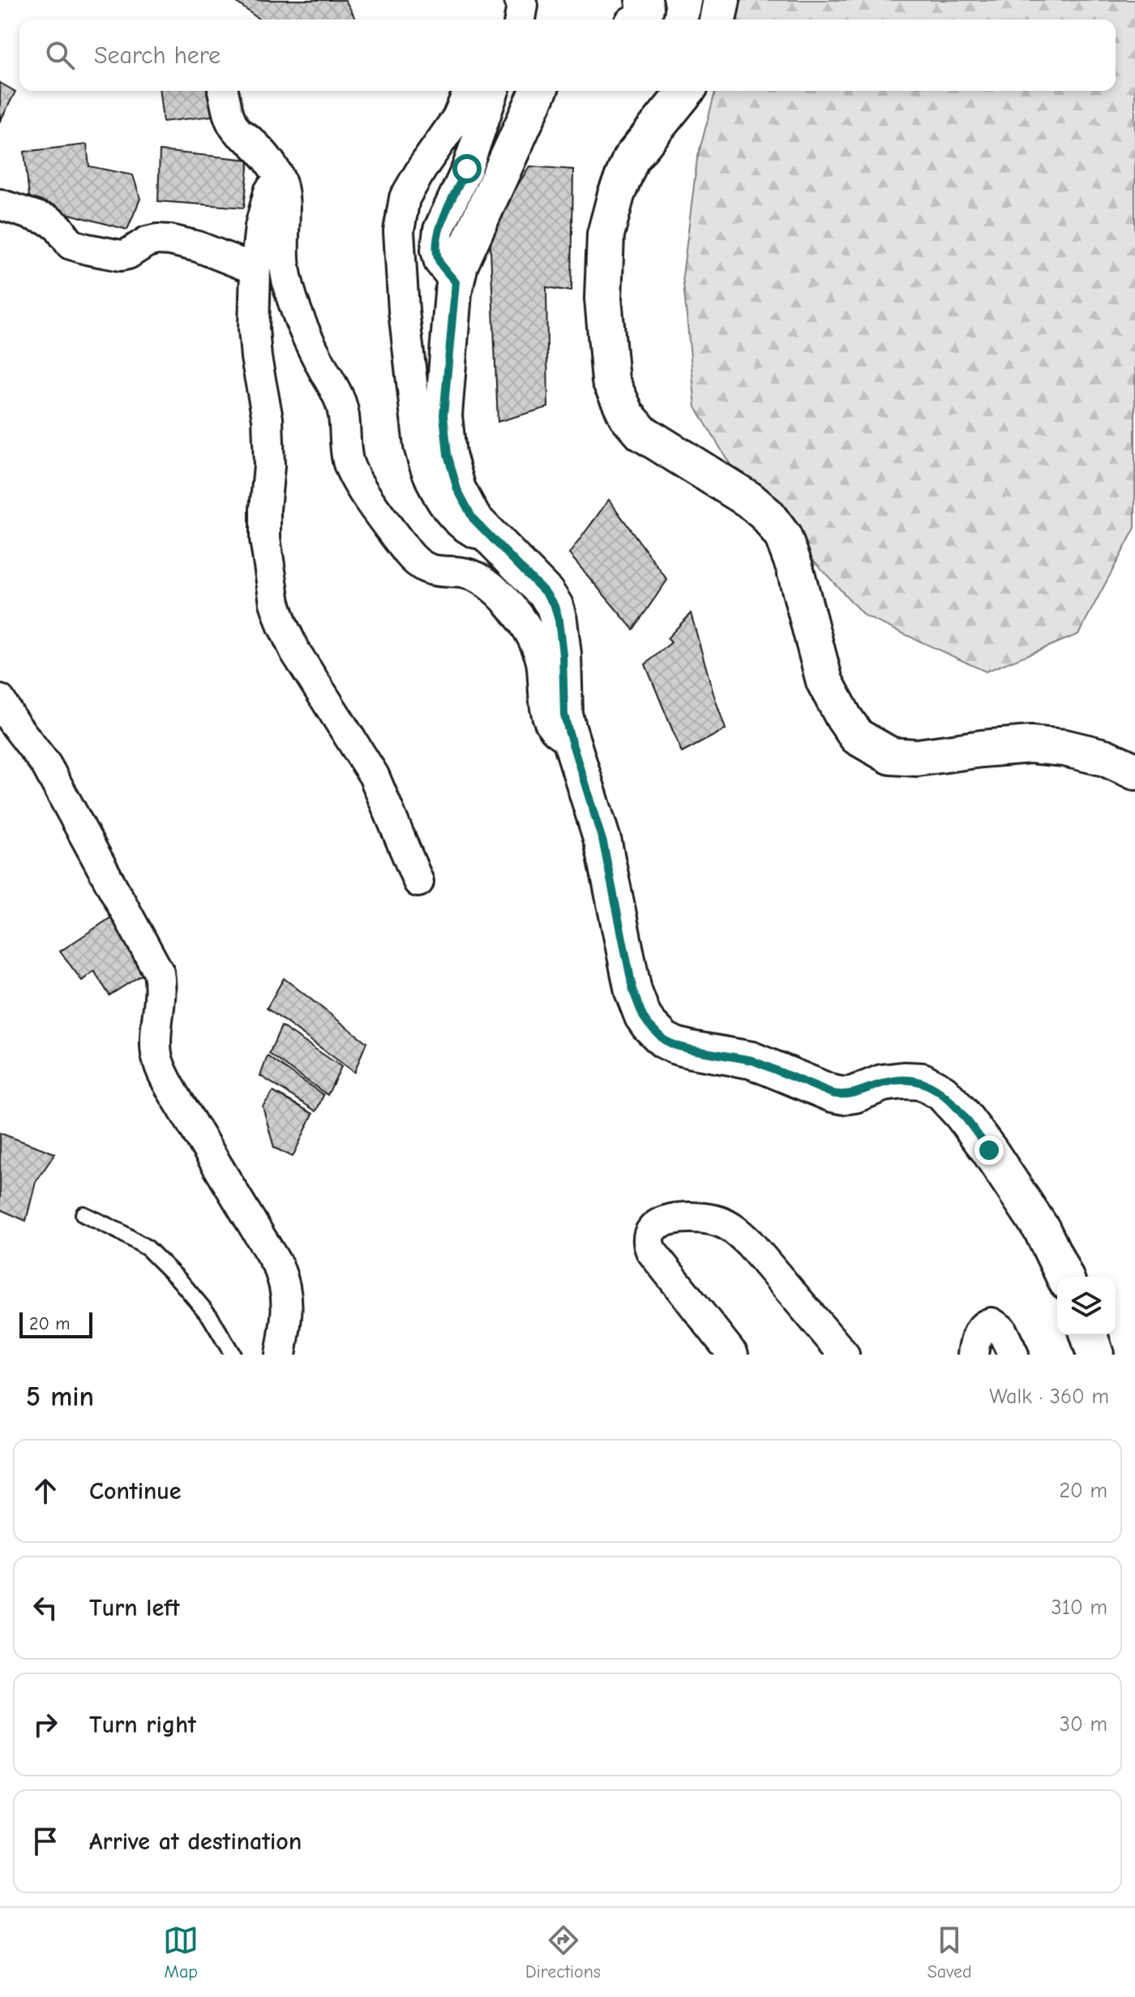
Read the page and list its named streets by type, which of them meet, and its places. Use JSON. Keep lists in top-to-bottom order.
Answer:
{
  "scale_bar": "20 m",
  "page": {
    "search": "Search here",
    "scale": "20 m",
    "heading": ["5 min", "Walk · 360 m"],
    "list": [
      ["Continue", "20 m"],
      ["Turn left", "310 m"],
      ["Turn right", "30 m"],
      "Arrive at destination"
    ],
    "nav": ["Map", "Directions", "Saved"]
  }
}
